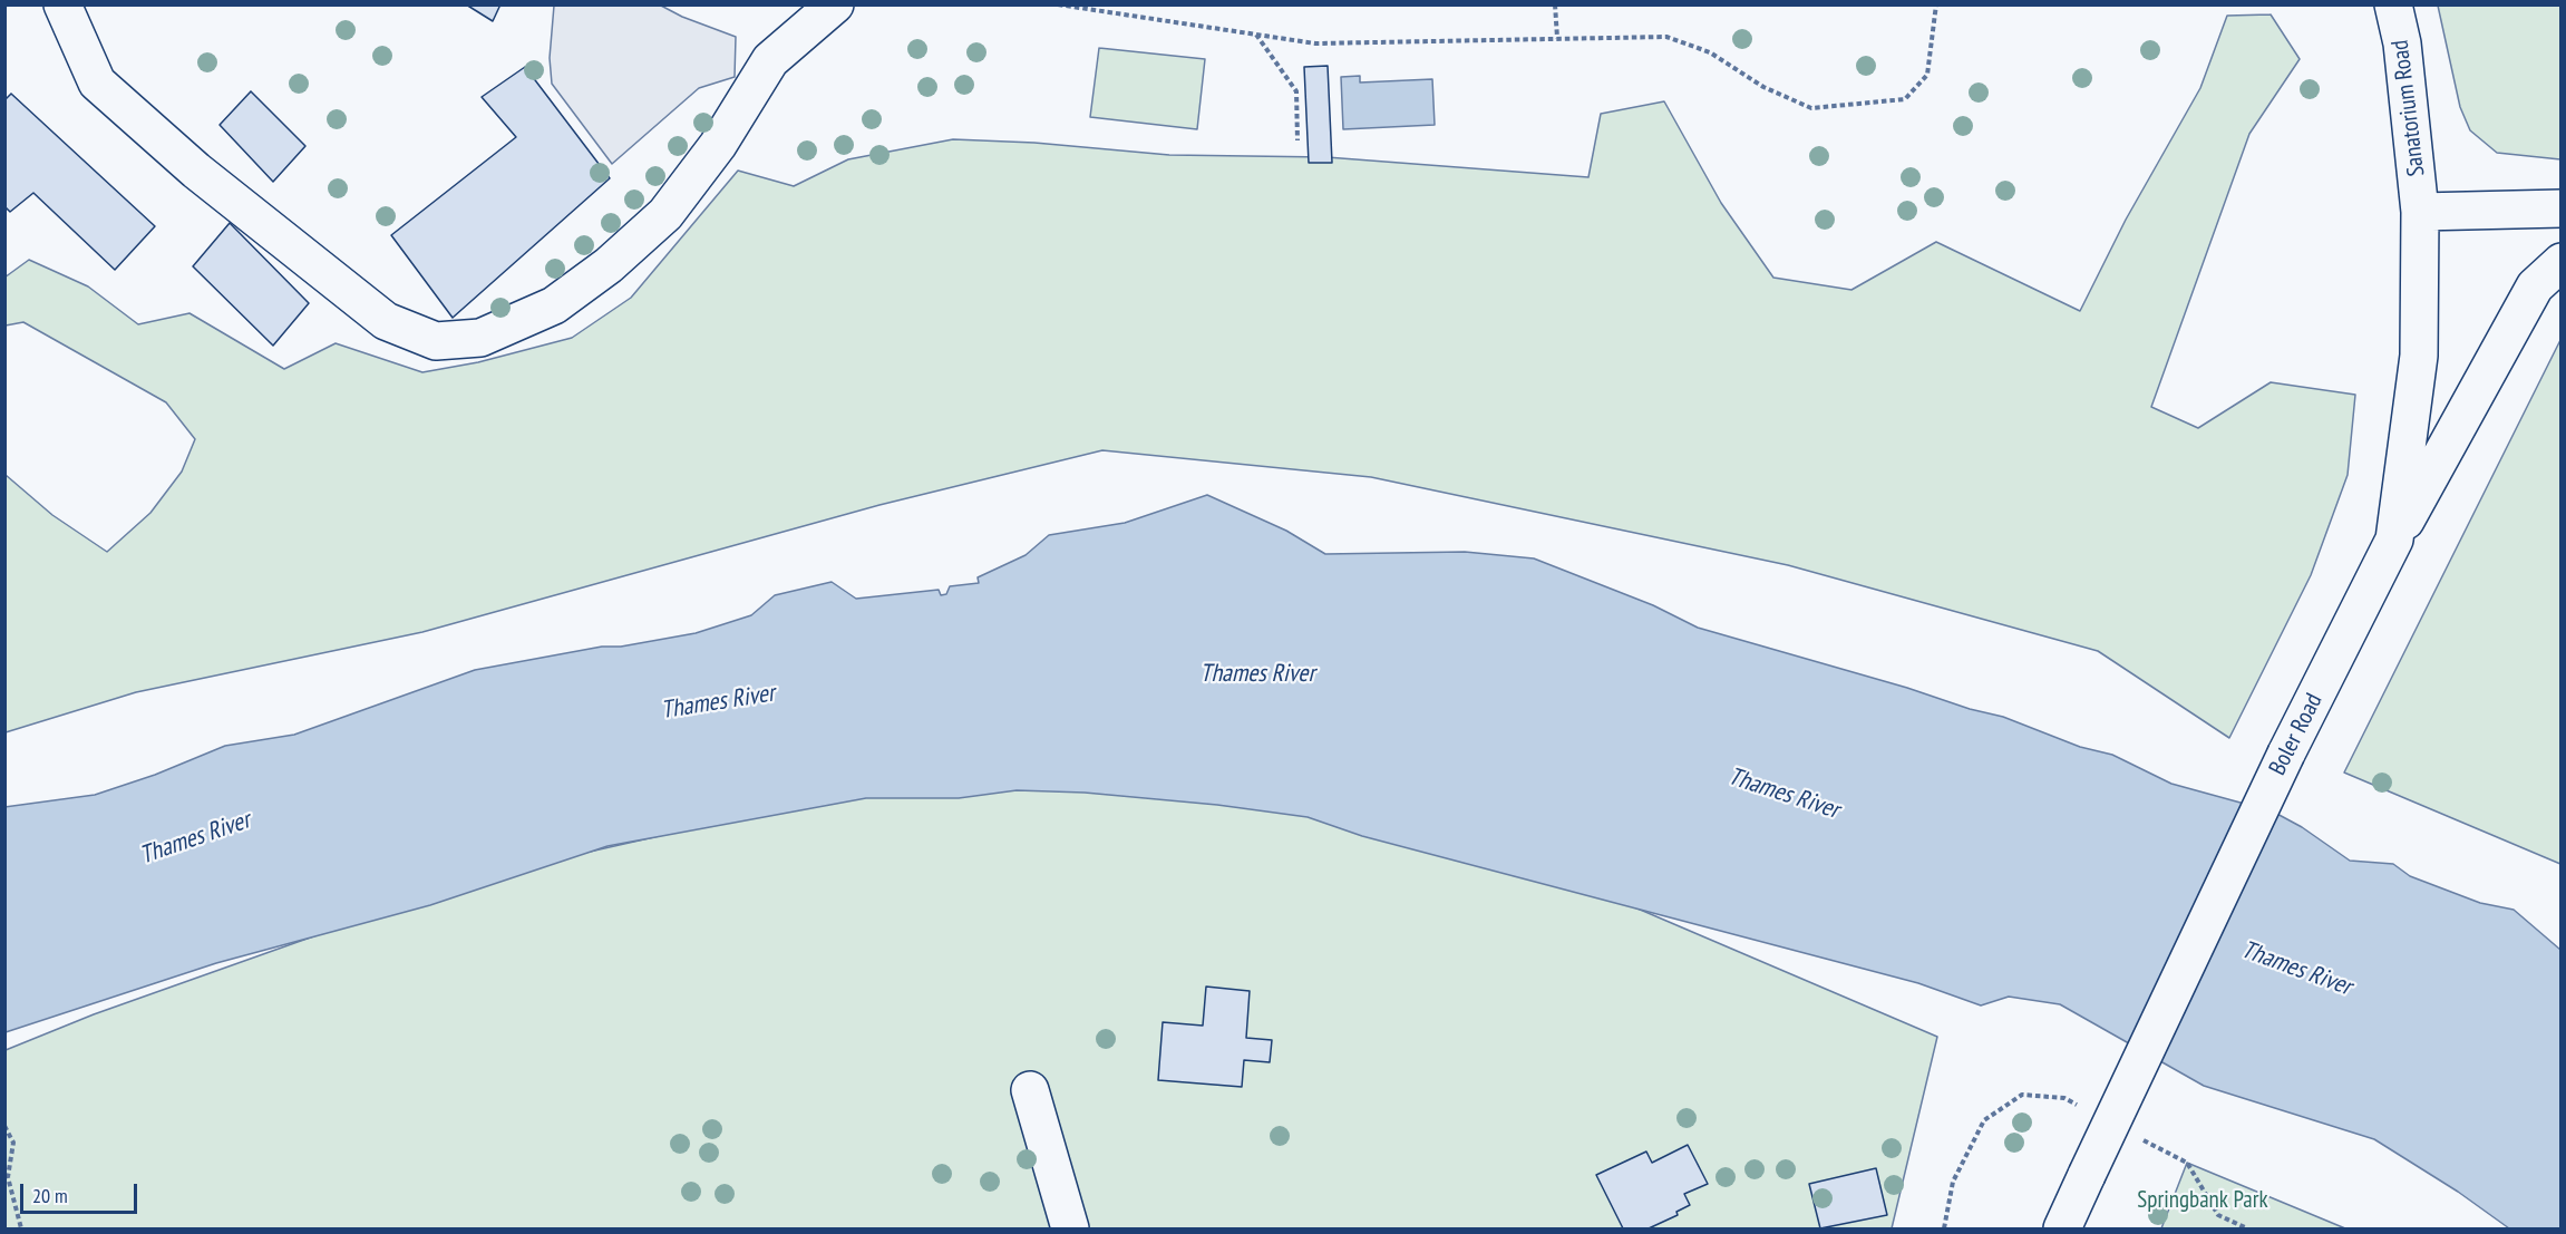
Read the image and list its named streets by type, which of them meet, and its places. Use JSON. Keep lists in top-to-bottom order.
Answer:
{
  "streets": {
    "main road": ["Sanatorium Road", "Boler Road"]
  },
  "crossings": [
    ["Sanatorium Road", "Boler Road"]
  ],
  "water": ["Thames River"],
  "parks": ["Springbank Park"],
  "scale_bar": "20 m"
}
